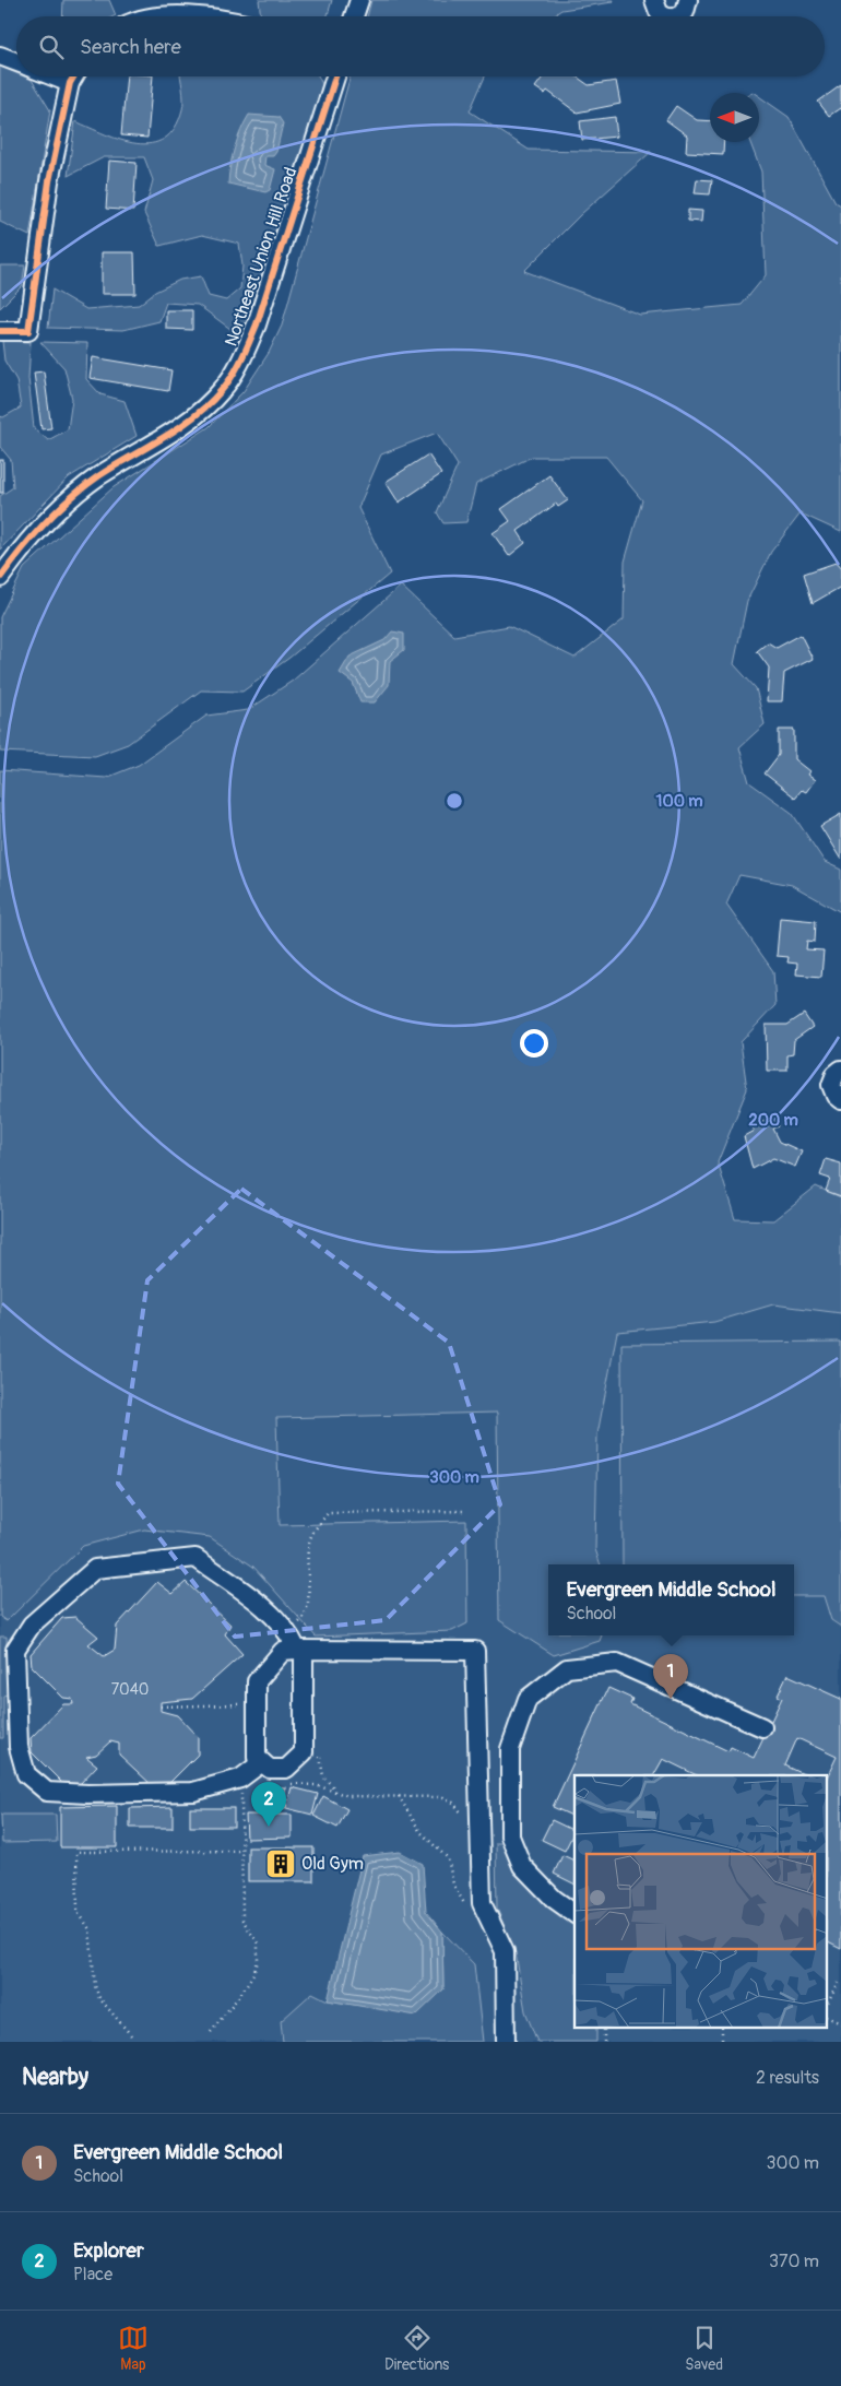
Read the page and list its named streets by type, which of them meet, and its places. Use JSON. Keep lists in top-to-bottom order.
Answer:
{
  "streets": {
    "street": ["Northeast Union Hill Road"]
  },
  "places": {
    "building": ["Old Gym"]
  },
  "house_numbers": ["7040"],
  "north": "left",
  "page": {
    "search": "Search here",
    "popup": ["Evergreen Middle School", "School"],
    "pins": ["1", "2"],
    "heading": ["Nearby", "2 results"],
    "list": [
      {
        "mark": "1",
        "name": "Evergreen Middle School",
        "note": "School",
        "value": "300 m"
      },
      {
        "mark": "2",
        "name": "Explorer",
        "note": "Place",
        "value": "370 m"
      }
    ],
    "nav": ["Map", "Directions", "Saved"]
  },
  "rings": ["100 m", "200 m", "300 m"]
}
